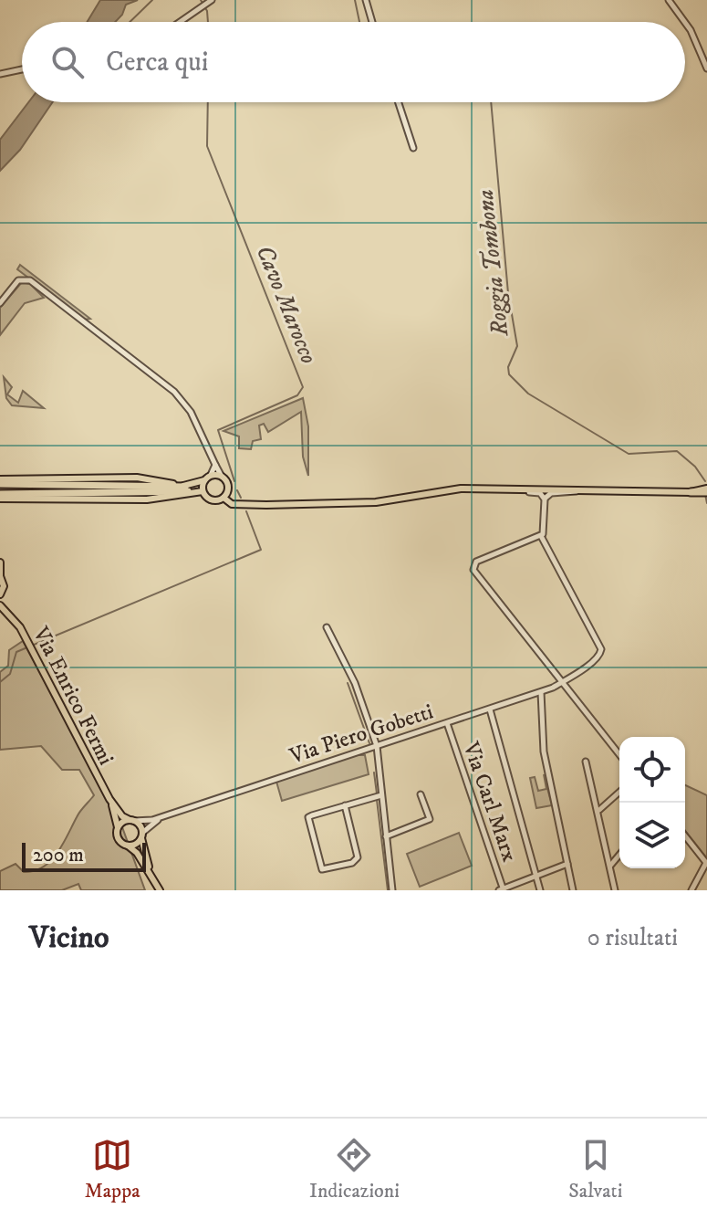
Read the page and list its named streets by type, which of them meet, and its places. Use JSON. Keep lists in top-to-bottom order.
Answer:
{
  "streets": {
    "main road": ["Via Enrico Fermi"],
    "street": ["Via Piero Gobetti", "Via Carl Marx"]
  },
  "crossings": [
    ["Via Piero Gobetti", "Via Carl Marx"]
  ],
  "water": ["Roggia Tombona", "Cavo Marocco"],
  "scale_bar": "200 m",
  "page": {
    "search": "Cerca qui",
    "scale": "200 m",
    "heading": ["Vicino", "0 risultati"],
    "nav": ["Mappa", "Indicazioni", "Salvati"]
  }
}
